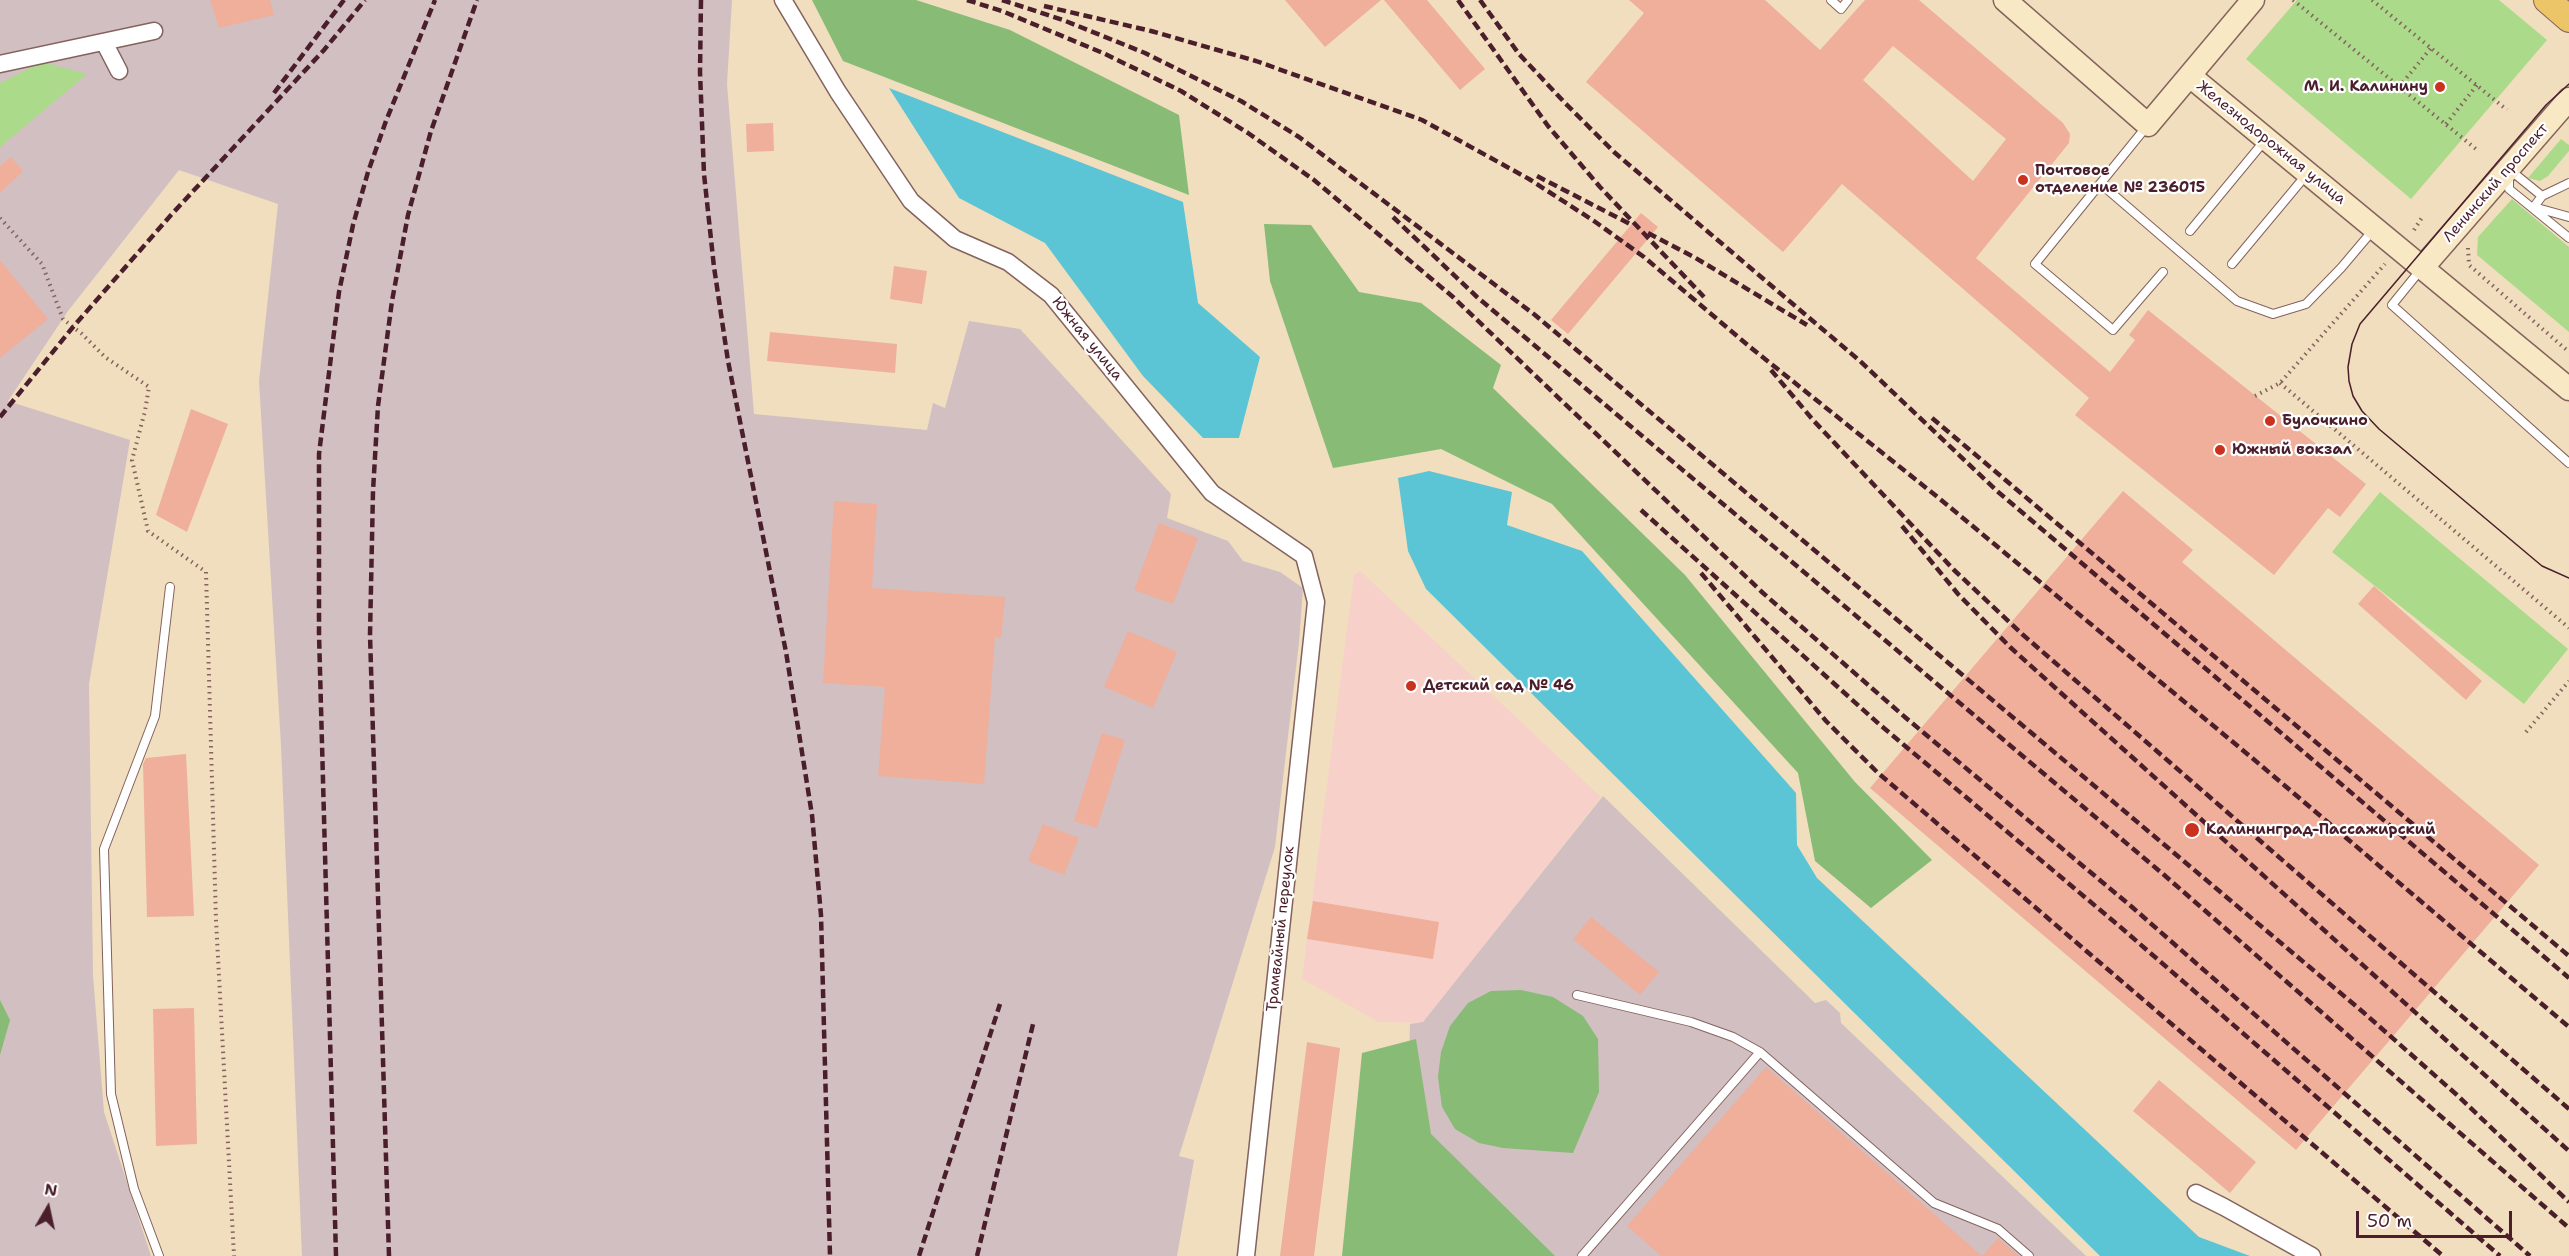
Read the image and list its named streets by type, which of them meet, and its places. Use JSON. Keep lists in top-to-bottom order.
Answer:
{
  "streets": {
    "street": [
      "Железнодорожная улица",
      "Ленинский проспект",
      "Южная улица",
      "Трамвайный переулок"
    ]
  },
  "crossings": [
    ["Железнодорожная улица", "Ленинский проспект"],
    ["Южная улица", "Трамвайный переулок"]
  ],
  "places": [
    "М. И. Калинину",
    "Почтовое отделение № 236015",
    "Булочкино",
    "Южный вокзал",
    "Детский сад № 46",
    "Калининград-Пассажирский"
  ],
  "scale_bar": "50 m",
  "north": "top"
}
